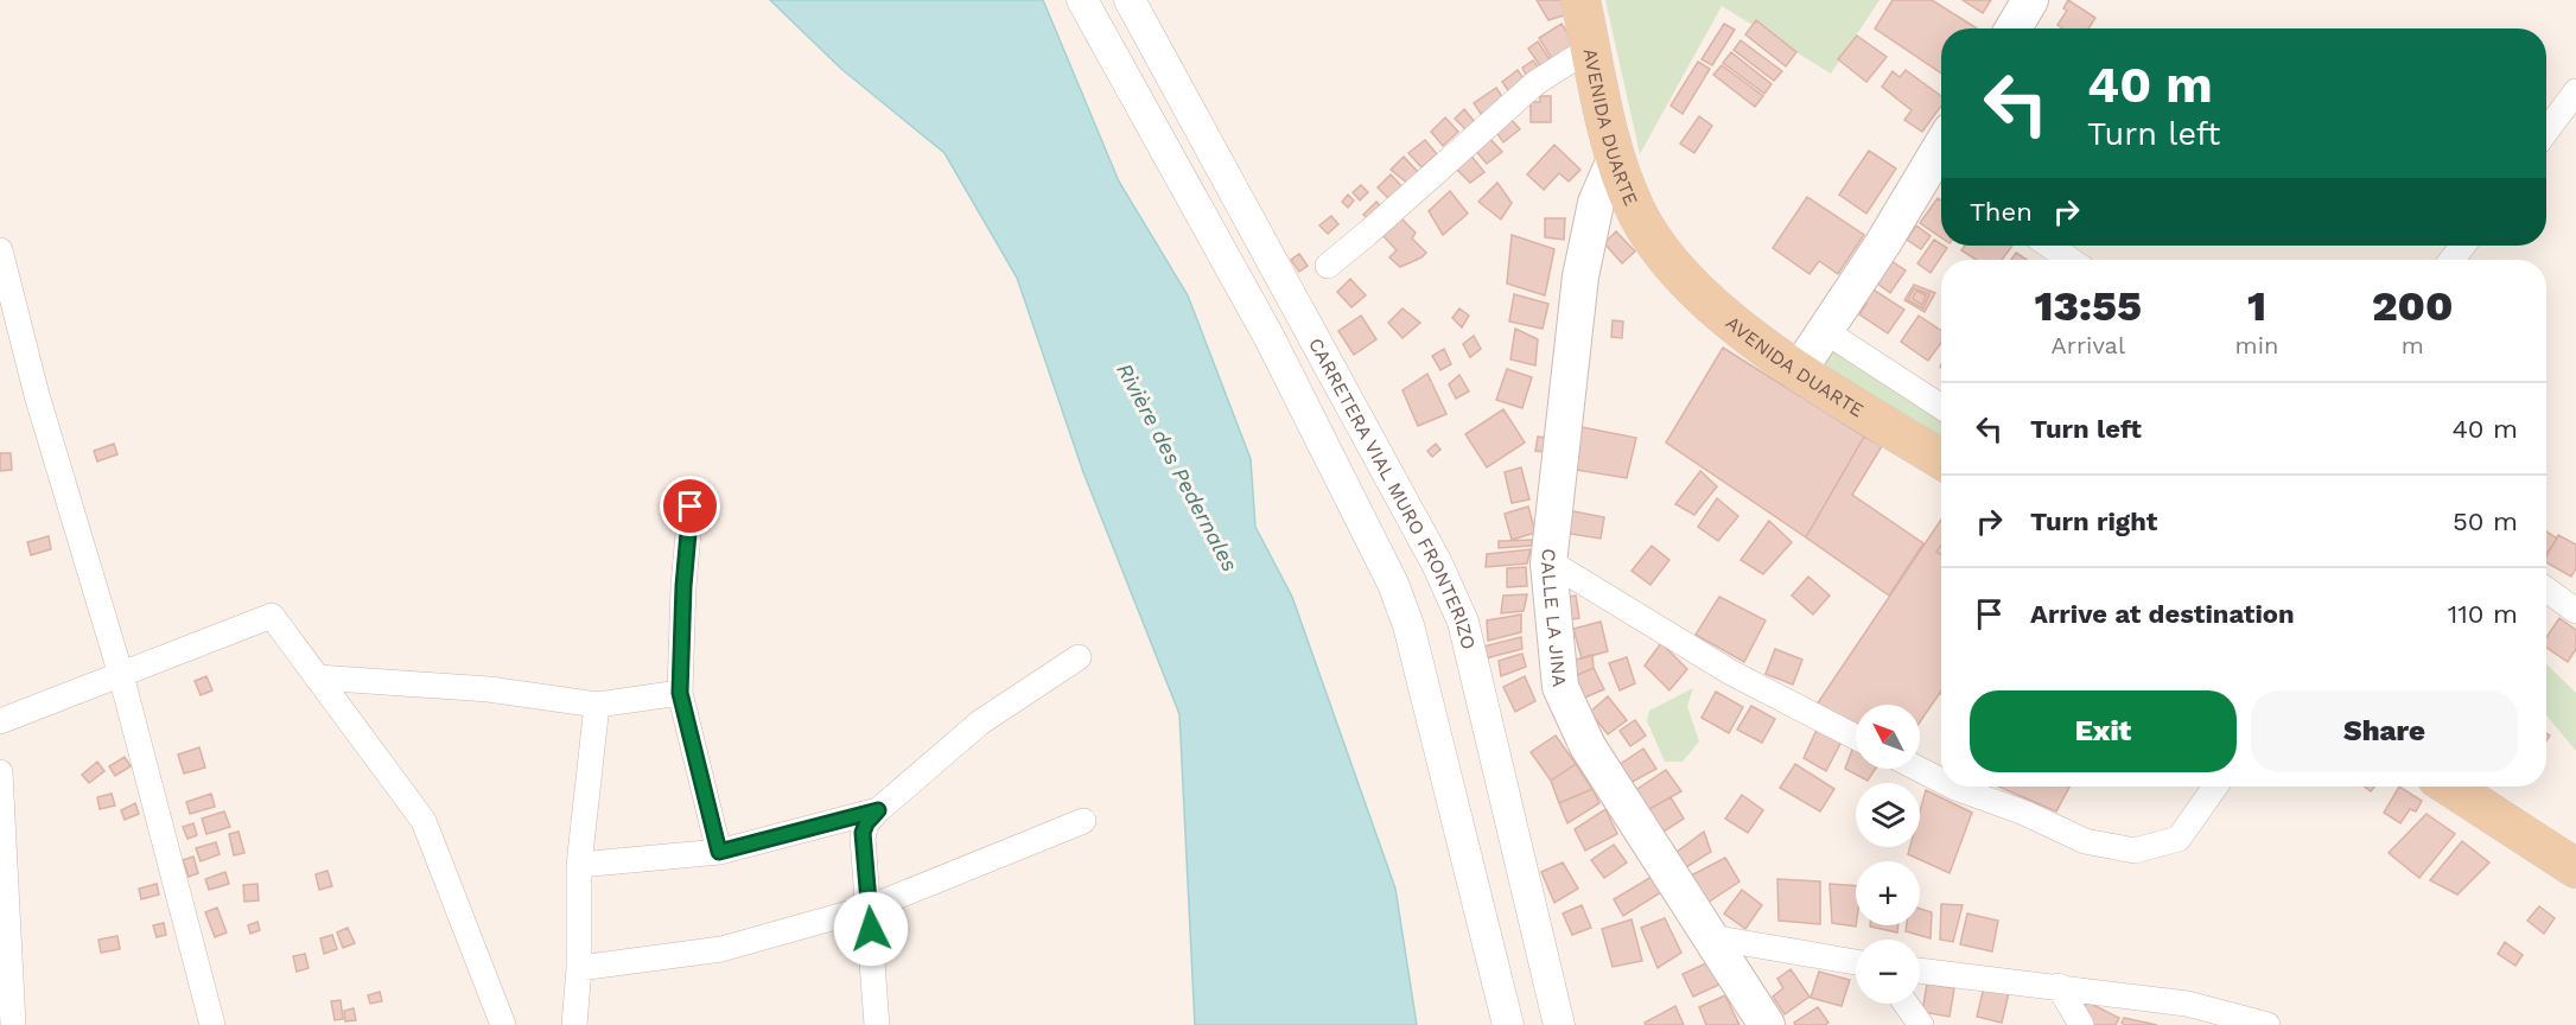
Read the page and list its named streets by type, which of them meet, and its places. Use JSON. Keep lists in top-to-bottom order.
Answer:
{
  "streets": {
    "main road": ["AVENIDA DUARTE", "CALLE LA JINA"],
    "street": ["CARRETERA VIAL MURO FRONTERIZO"]
  },
  "crossings": [
    ["AVENIDA DUARTE", "CALLE LA JINA"]
  ],
  "water": ["Rivière des Pedernales"],
  "north": "top left",
  "page": {
    "turn": ["40 m", "Turn left"],
    "then": "Then",
    "eta": [
      "13:55",
      "Arrival",
      "1",
      "min",
      "200",
      "m"
    ],
    "list": [
      {
        "name": "Turn left",
        "value": "40 m"
      },
      {
        "name": "Turn right",
        "value": "50 m"
      },
      {
        "name": "Arrive at destination",
        "value": "110 m"
      }
    ],
    "buttons": ["Exit", "Share"],
    "map_buttons": ["+", "−"]
  }
}
